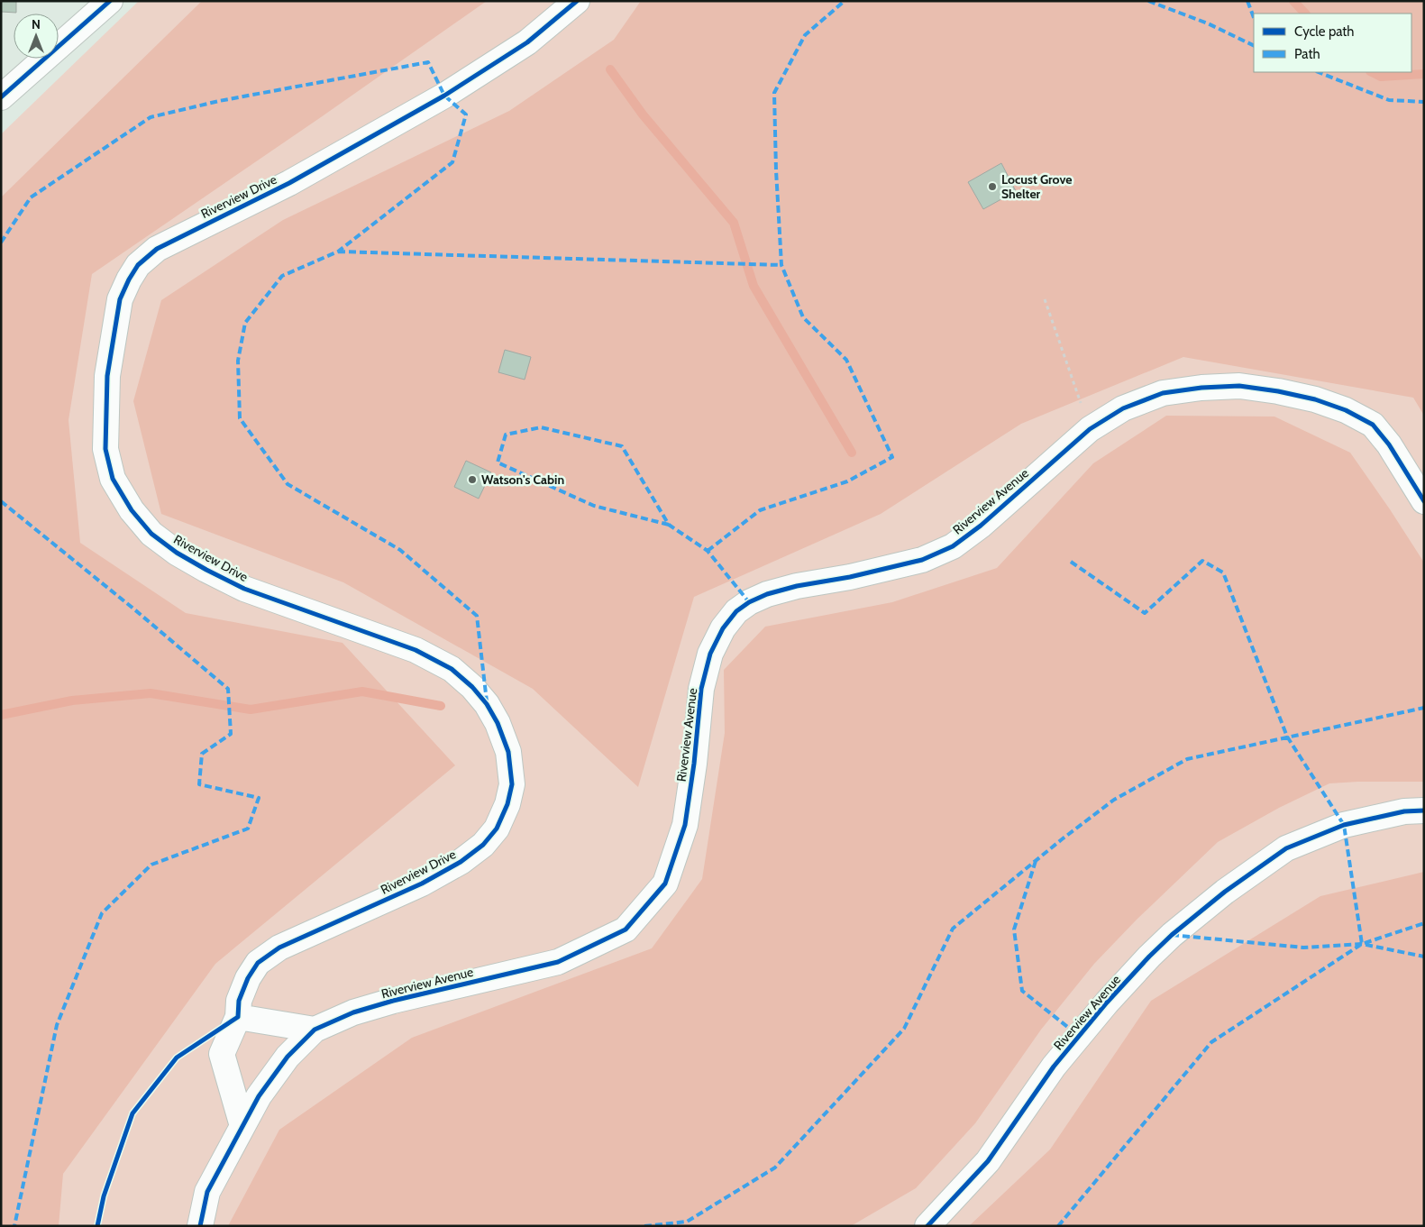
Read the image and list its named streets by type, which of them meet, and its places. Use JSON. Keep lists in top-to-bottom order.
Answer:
{
  "streets": {
    "street": ["Riverview Drive", "Riverview Avenue"]
  },
  "places": ["Locust Grove Shelter", "Watson's Cabin"],
  "legend": ["Cycle path", "Path"],
  "north": "top"
}
